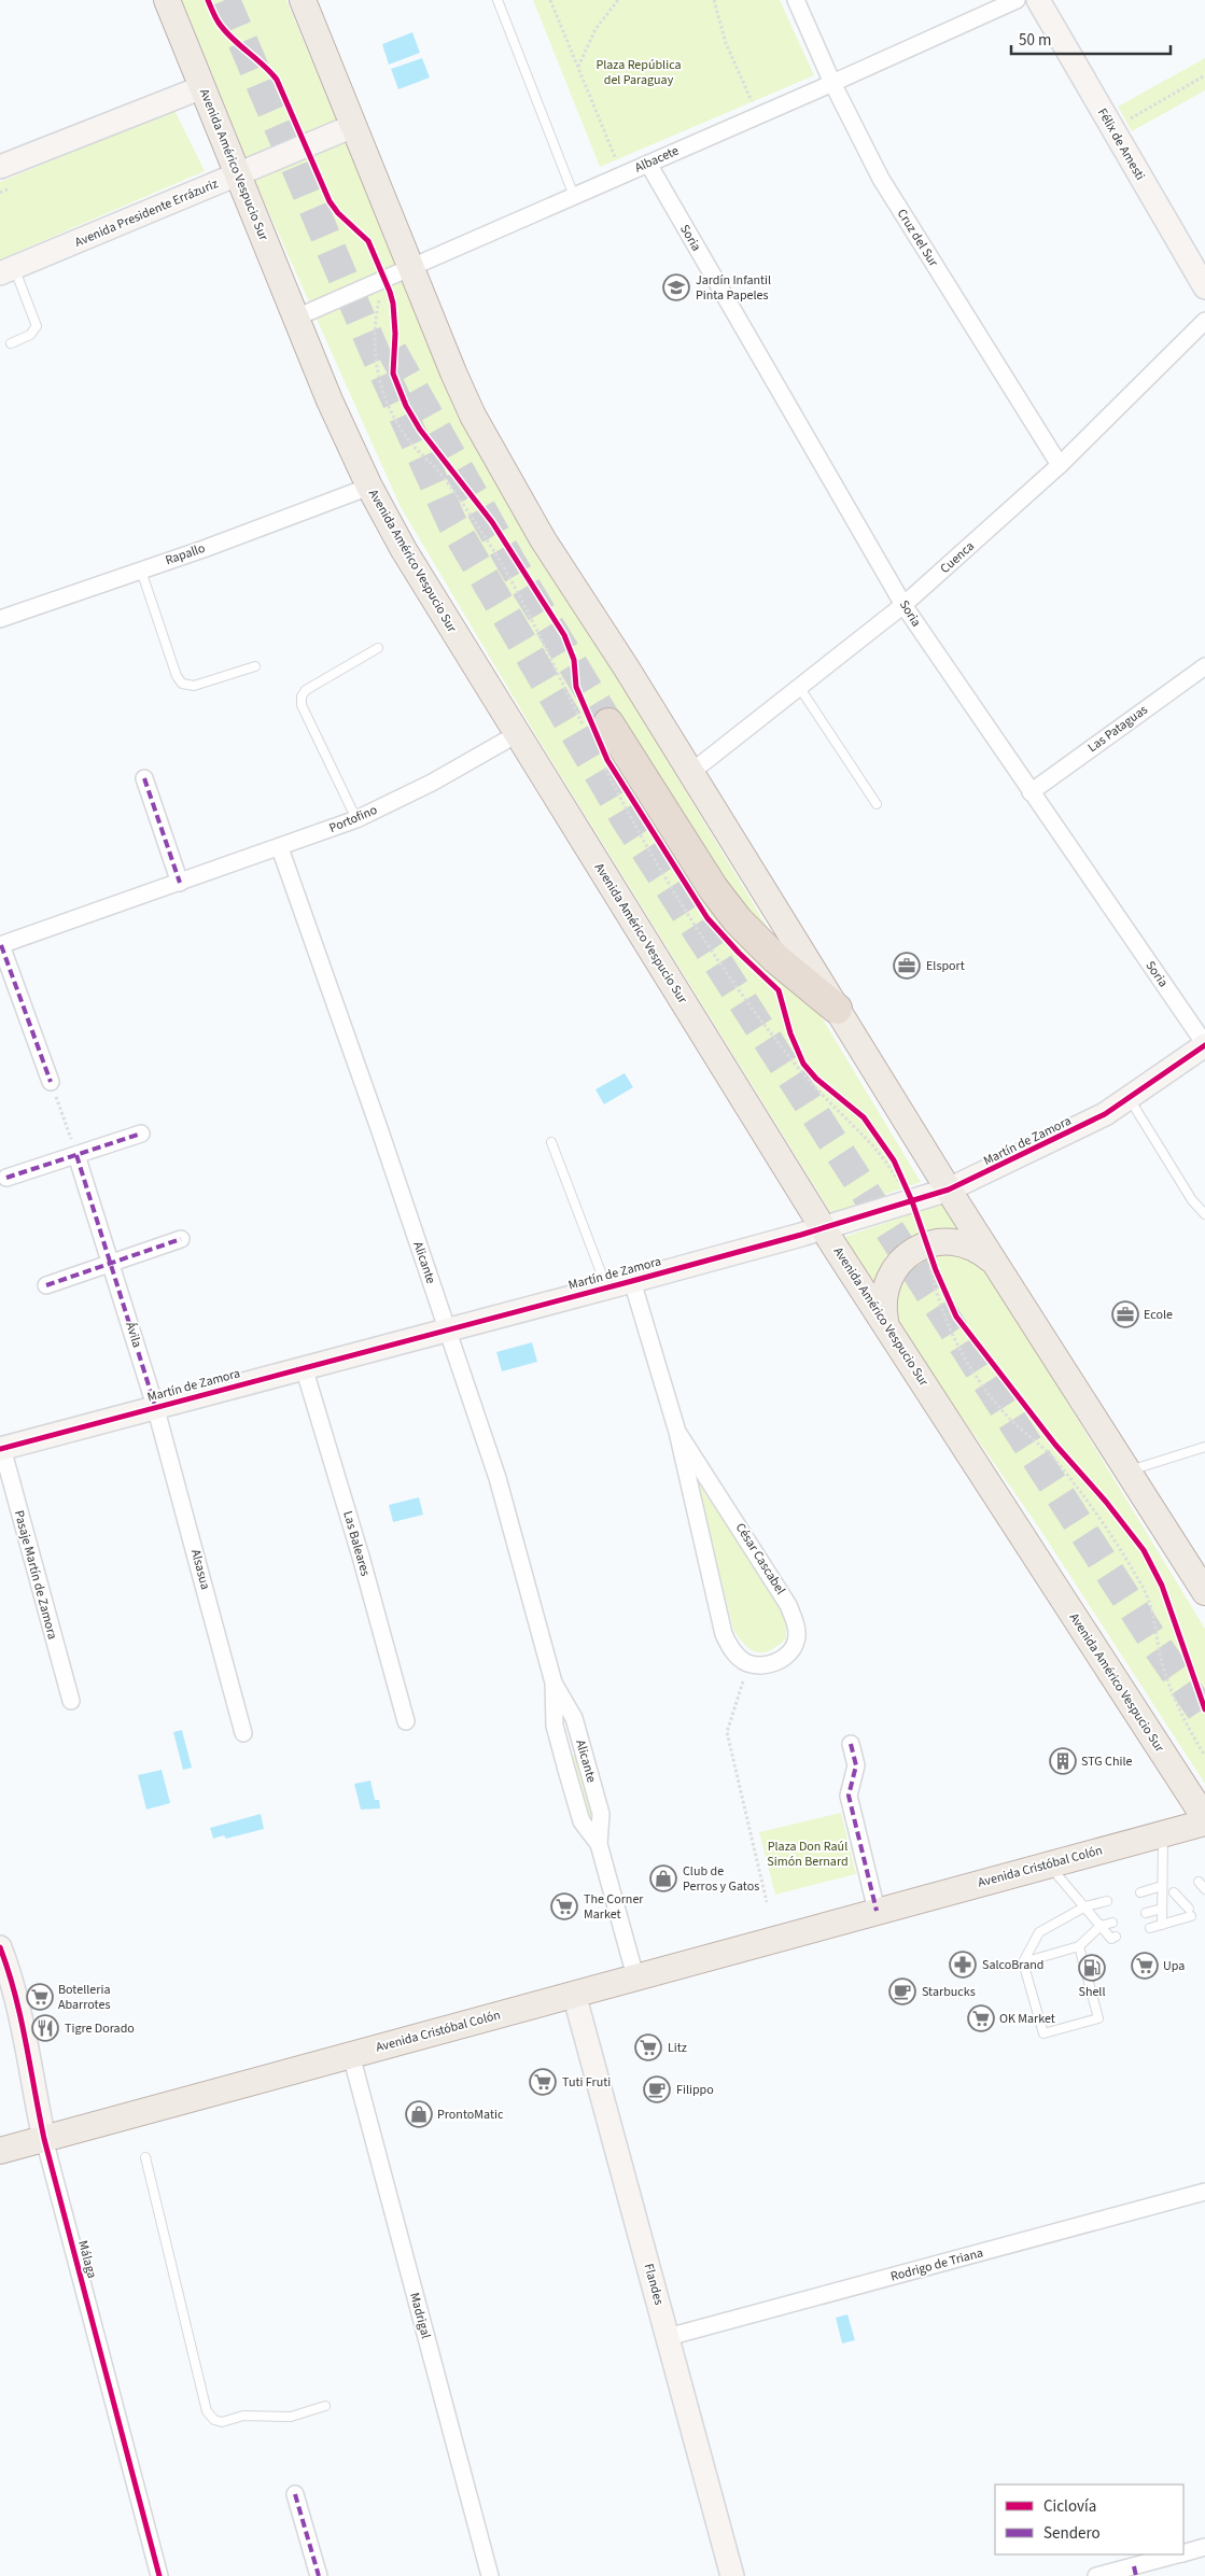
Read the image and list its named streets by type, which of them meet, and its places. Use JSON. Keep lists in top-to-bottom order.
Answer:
{
  "streets": {
    "main road": ["Avenida Américo Vespucio Sur", "Avenida Cristóbal Colón"],
    "street": [
      "Félix de Amesti",
      "Albacete",
      "Avenida Presidente Errázuriz",
      "Soria",
      "Cruz del Sur",
      "Rapallo",
      "Cuenca",
      "Las Pataguas",
      "Portofino",
      "Martín de Zamora",
      "Alicante",
      "Ávila",
      "Las Baleares",
      "César Cascabel",
      "Alsasua",
      "Pasaje Martín de Zamora",
      "Málaga",
      "Rodrigo de Triana",
      "Flandes",
      "Madrigal"
    ]
  },
  "crossings": [
    ["Albacete", "Avenida Américo Vespucio Sur"],
    ["Albacete", "Soria"],
    ["Albacete", "Cruz del Sur"],
    ["Avenida Américo Vespucio Sur", "Avenida Presidente Errázuriz"],
    ["Avenida Américo Vespucio Sur", "Rapallo"],
    ["Avenida Américo Vespucio Sur", "Portofino"],
    ["Avenida Américo Vespucio Sur", "Martín de Zamora"],
    ["Soria", "Cuenca"],
    ["Soria", "Las Pataguas"],
    ["Soria", "Martín de Zamora"],
    ["Cruz del Sur", "Cuenca"],
    ["Portofino", "Alicante"],
    ["Martín de Zamora", "Alicante"],
    ["Martín de Zamora", "Ávila"],
    ["Martín de Zamora", "Las Baleares"],
    ["Martín de Zamora", "César Cascabel"],
    ["Martín de Zamora", "Alsasua"],
    ["Martín de Zamora", "Pasaje Martín de Zamora"],
    ["Alicante", "Avenida Cristóbal Colón"],
    ["Ávila", "Alsasua"],
    ["Avenida Cristóbal Colón", "Málaga"],
    ["Avenida Cristóbal Colón", "Flandes"],
    ["Avenida Cristóbal Colón", "Madrigal"],
    ["Rodrigo de Triana", "Flandes"]
  ],
  "parks": ["Plaza República del Paraguay", "Plaza Don Raúl Simón Bernard"],
  "places": {
    "school or university": ["Jardín Infantil Pinta Papeles"],
    "office": ["Elsport", "Ecole"],
    "building": ["STG Chile"],
    "shop": ["Club de Perros y Gatos", "ProntoMatic"],
    "supermarket": [
      "The Corner Market",
      "Upa",
      "Botelleria Abarrotes",
      "OK Market",
      "Litz",
      "Tuti Fruti"
    ],
    "pharmacy": ["SalcoBrand"],
    "fuel station": ["Shell"],
    "cafe": ["Starbucks", "Filippo"],
    "restaurant": ["Tigre Dorado"]
  },
  "legend": ["Ciclovía", "Sendero"],
  "scale_bar": "50 m"
}
